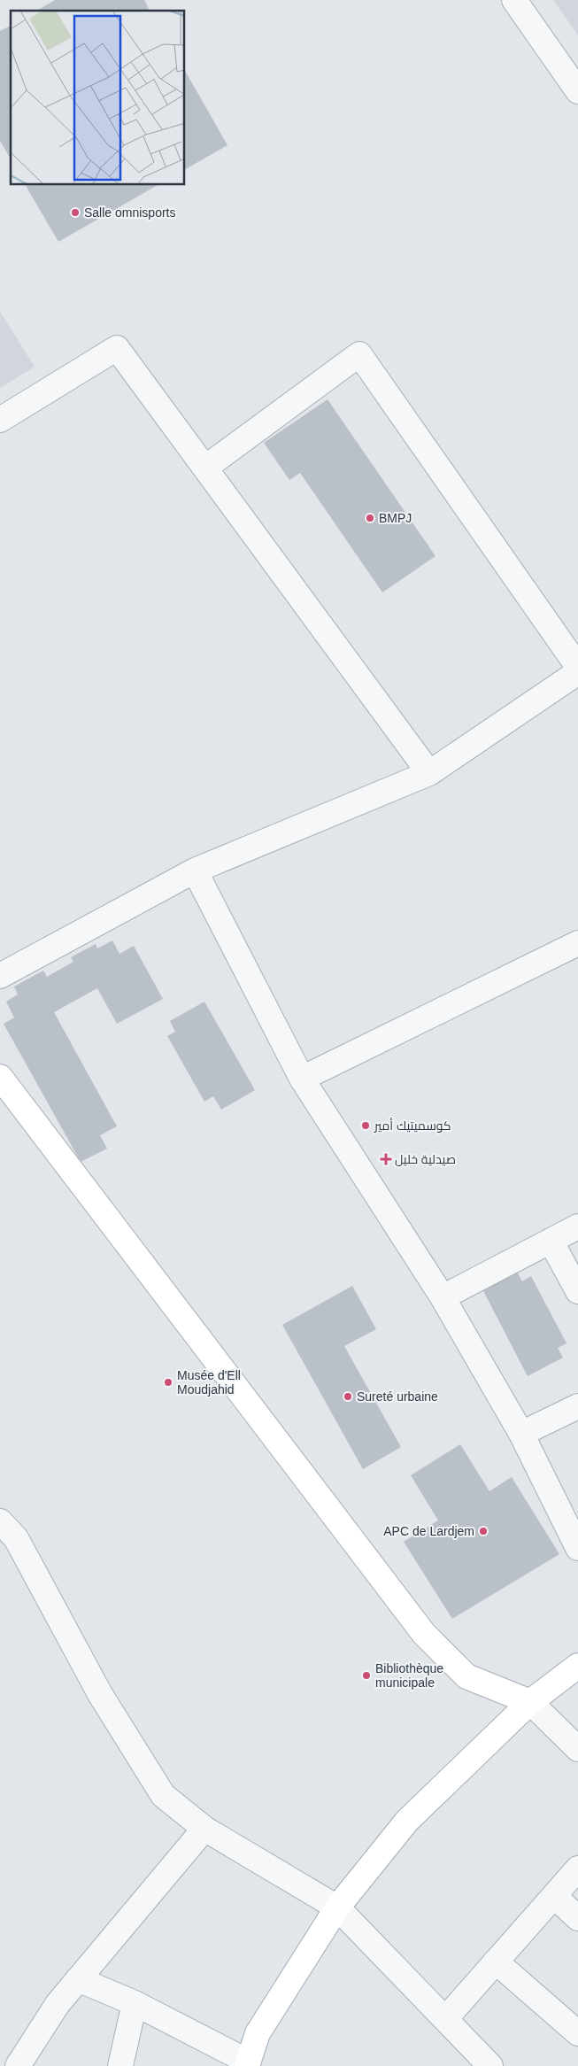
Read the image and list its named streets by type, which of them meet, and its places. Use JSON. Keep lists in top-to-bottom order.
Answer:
{
  "places": {
    "other": [
      "Salle omnisports",
      "BMPJ",
      "كوسميتيك أمير",
      "Musée d'Ell Moudjahid",
      "Sureté urbaine",
      "APC de Lardjem",
      "Bibliothèque municipale"
    ],
    "health": ["صيدلية خليل"]
  }
}
